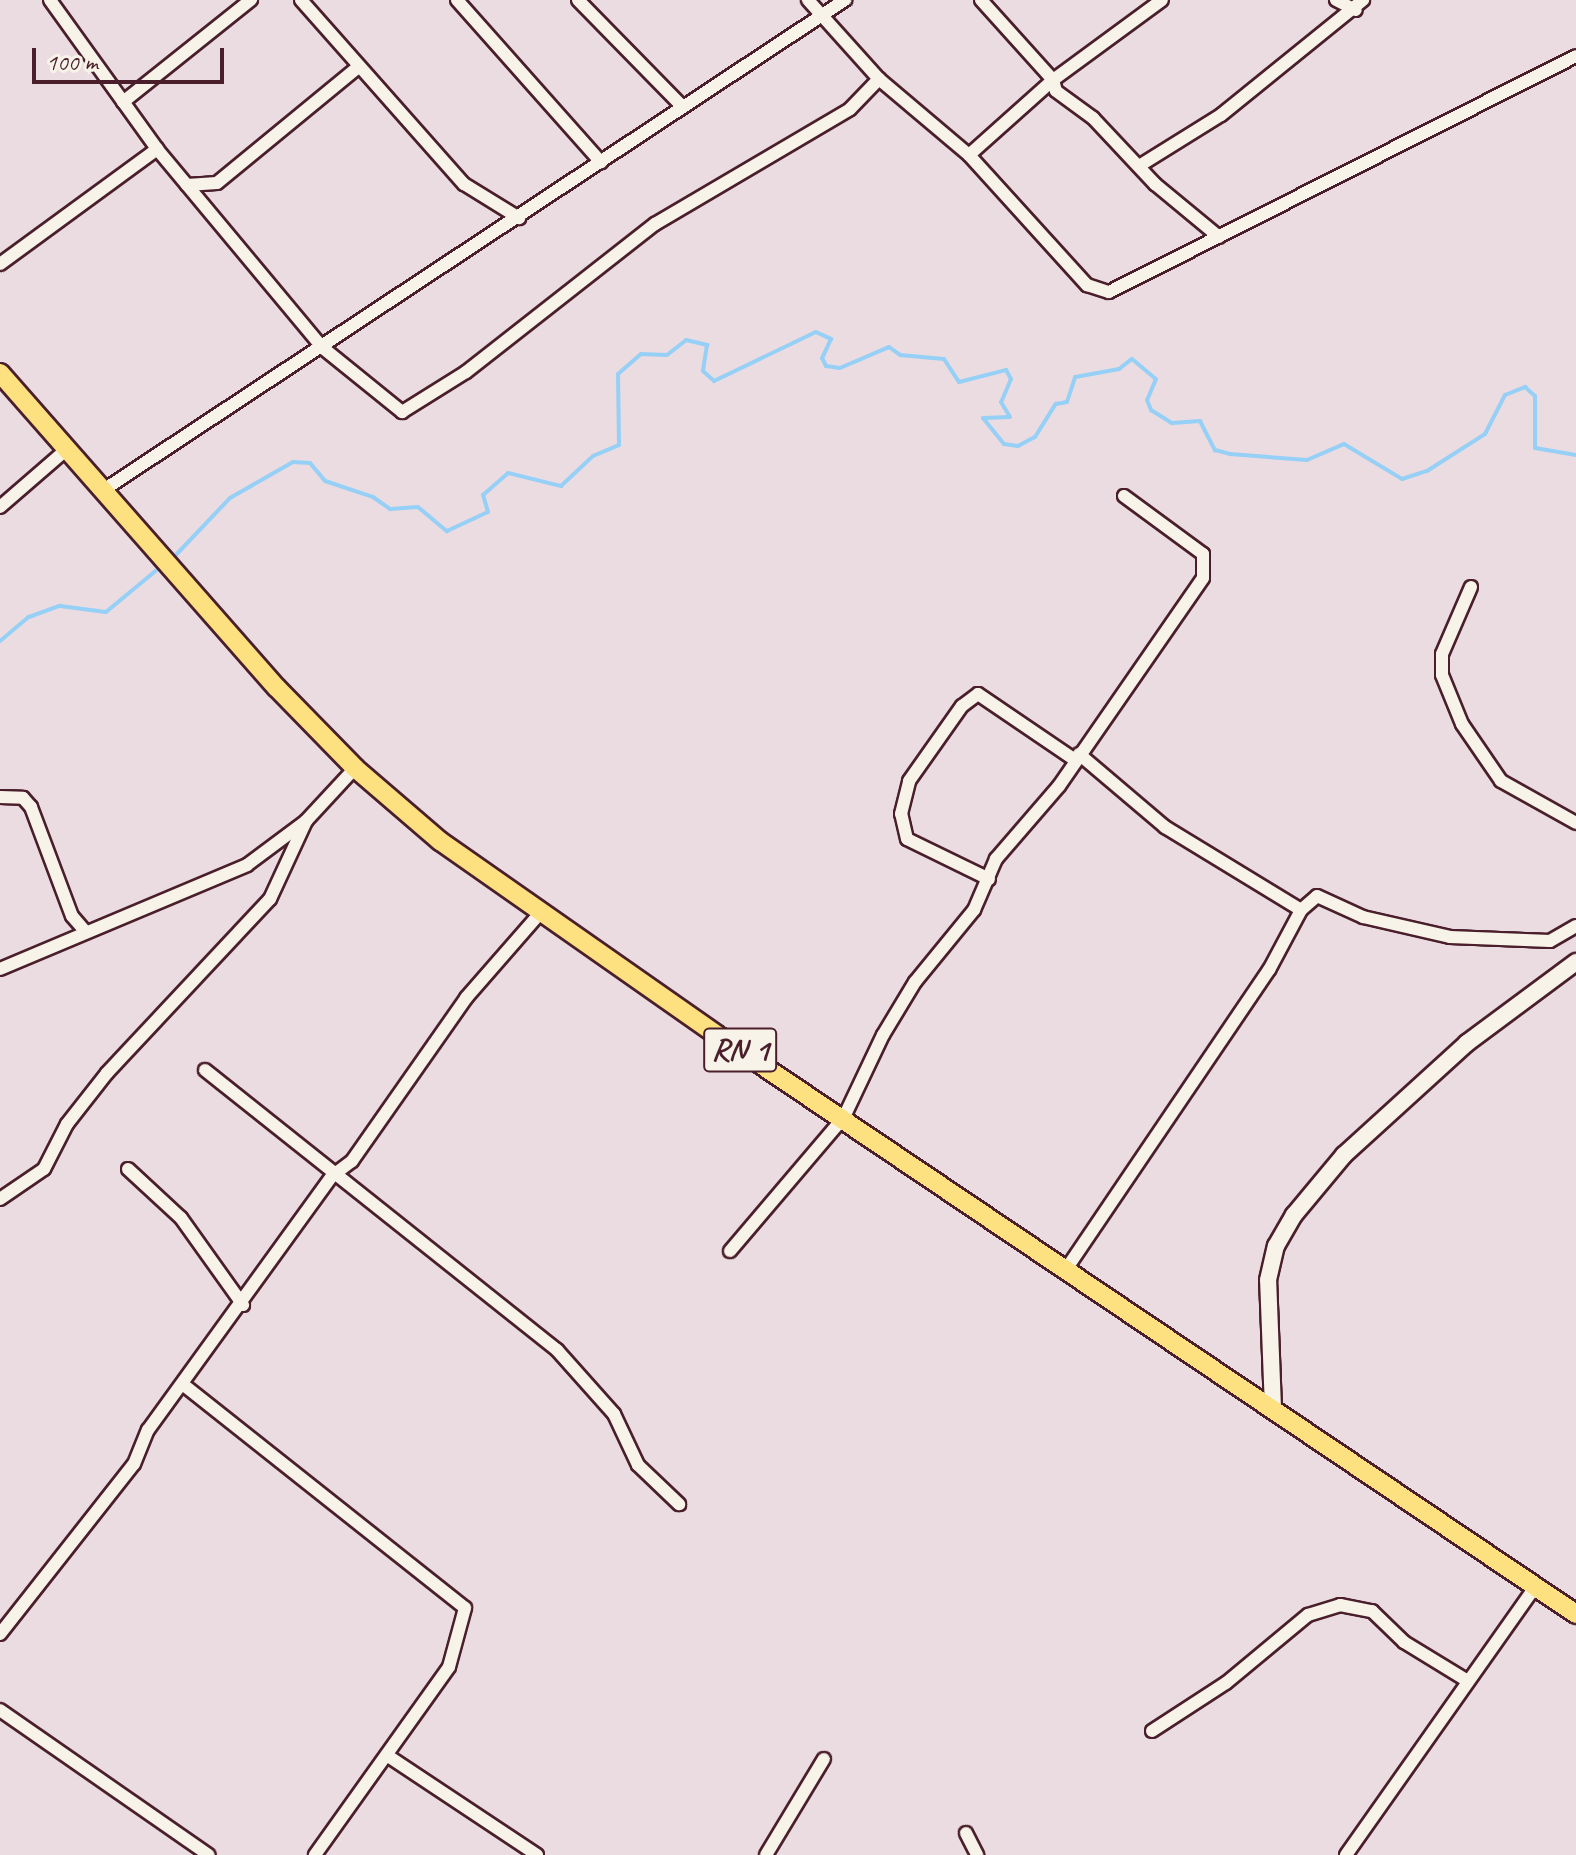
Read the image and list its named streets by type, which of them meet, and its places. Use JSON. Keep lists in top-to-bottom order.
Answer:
{
  "streets": {
    "main road": ["RN 1"]
  },
  "scale_bar": "100 m"
}
